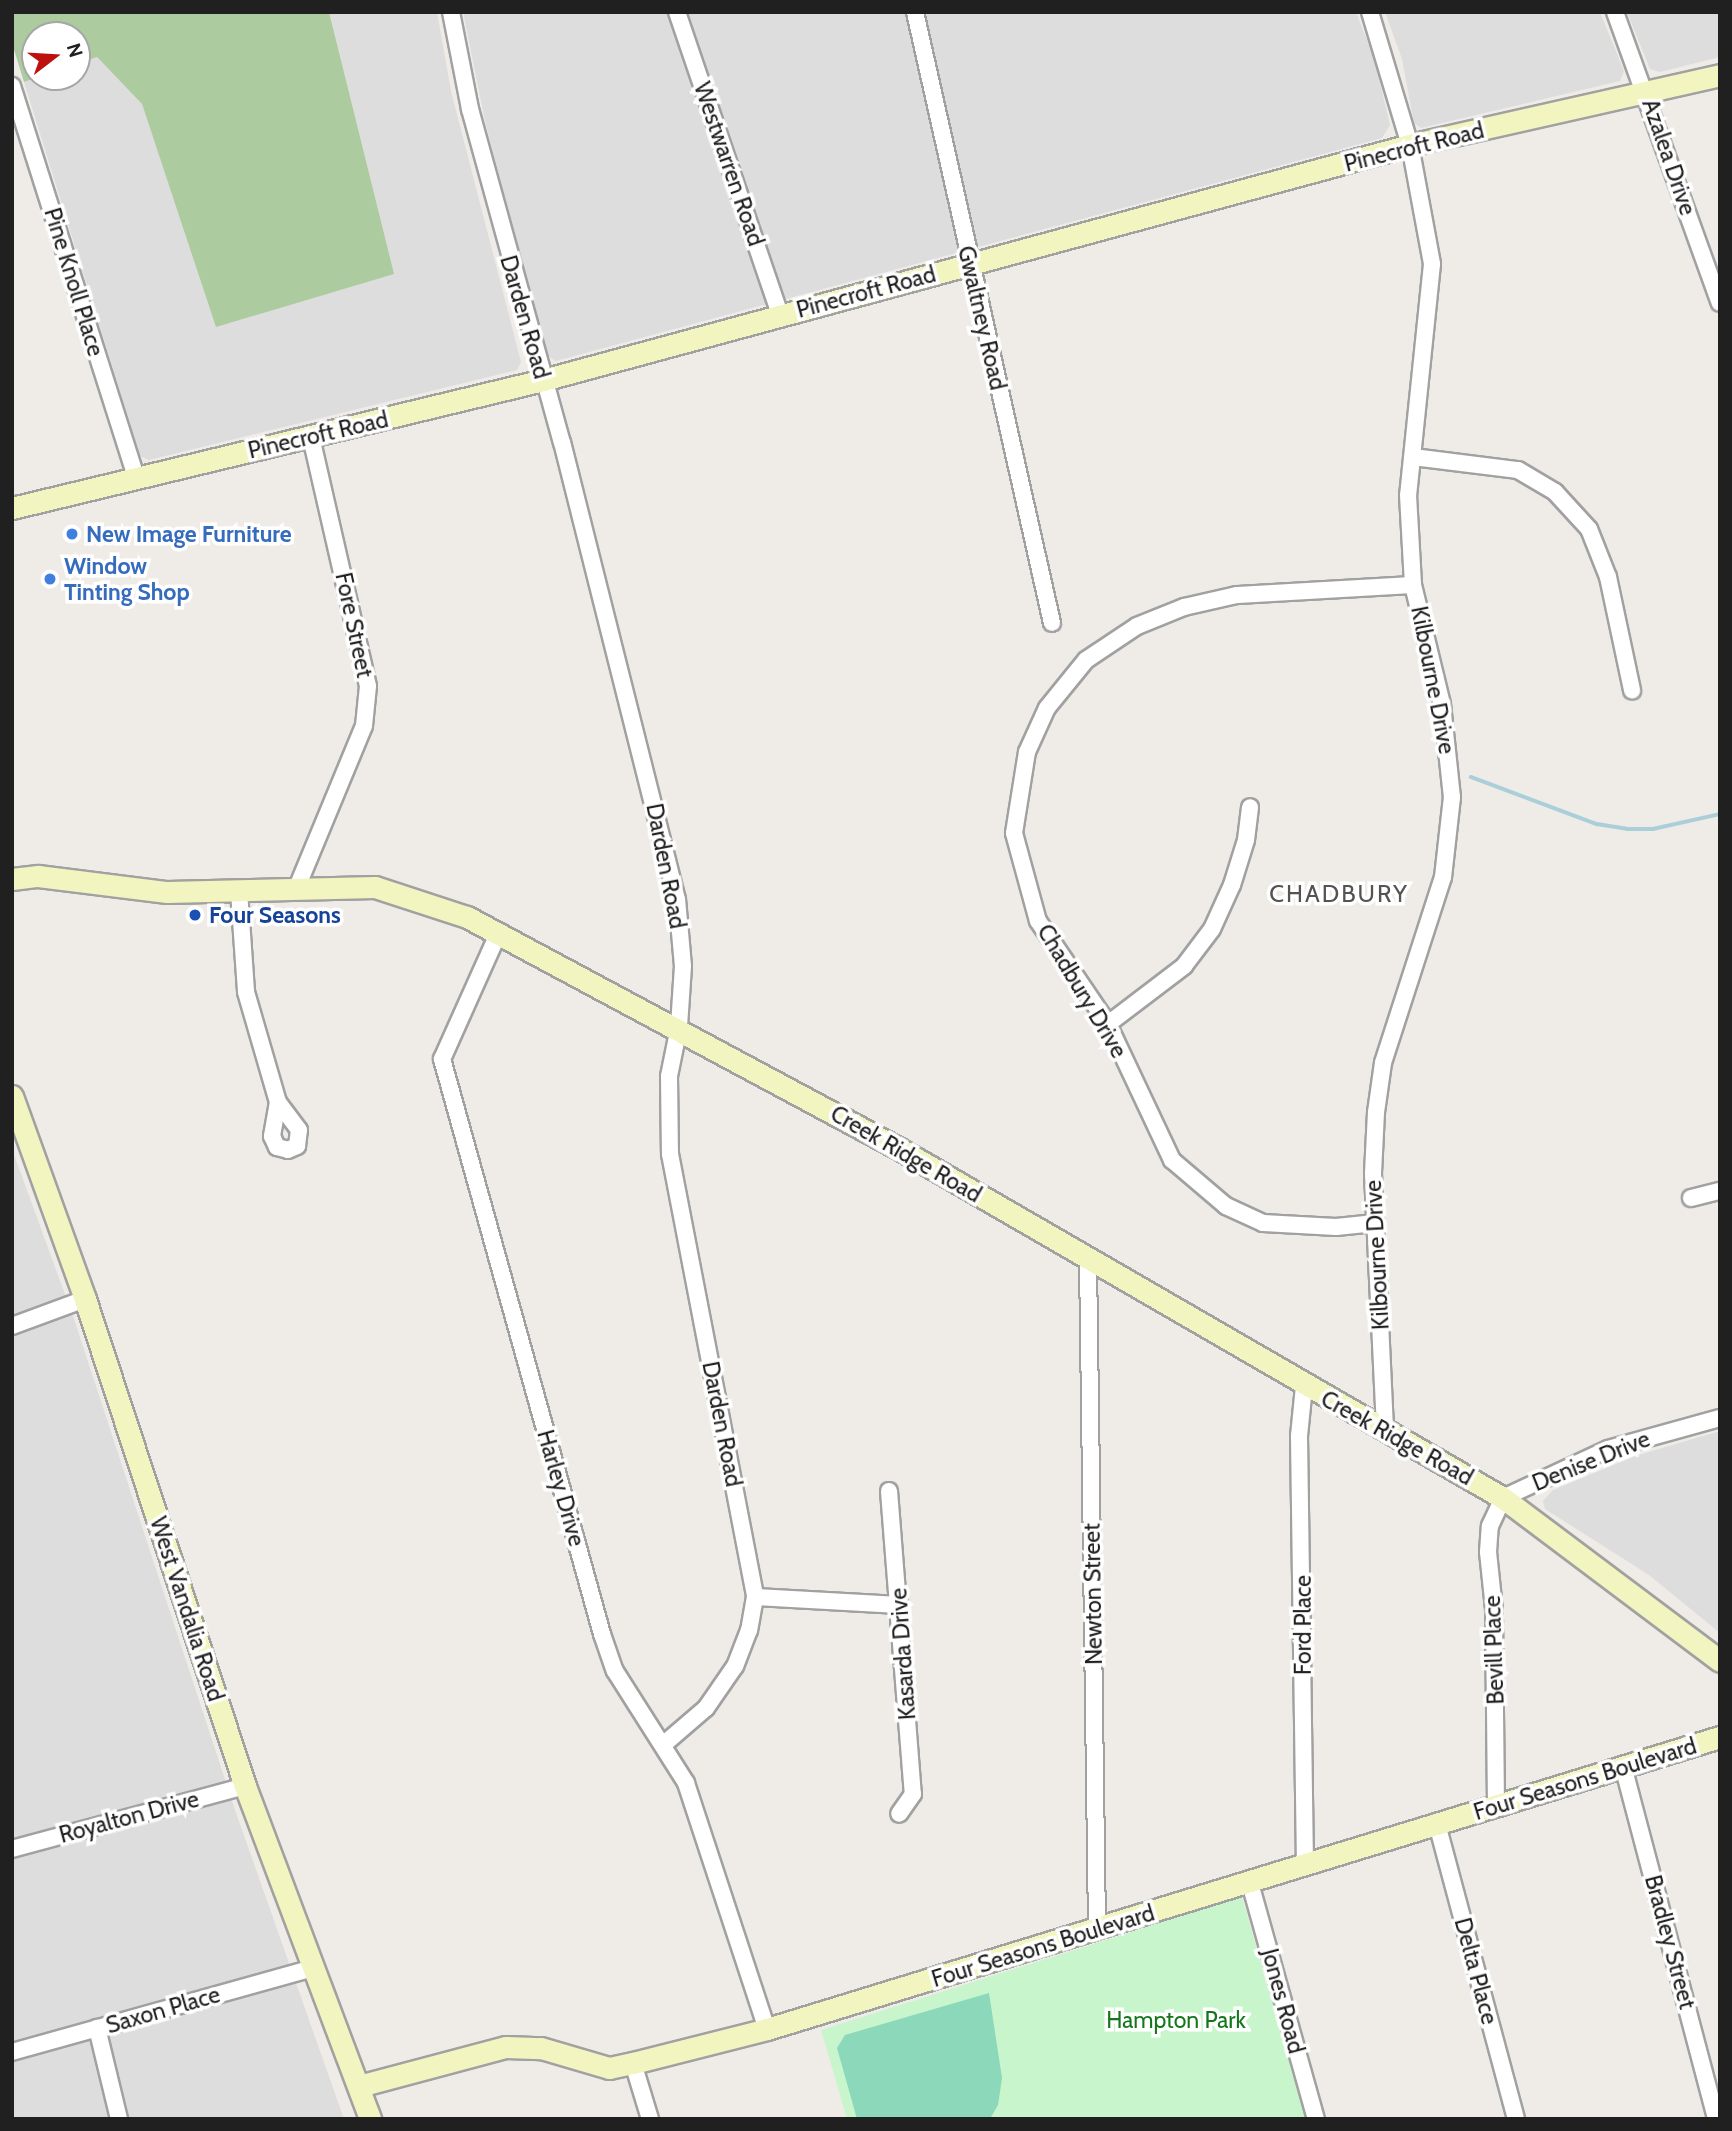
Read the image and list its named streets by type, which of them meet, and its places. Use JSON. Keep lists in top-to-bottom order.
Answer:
{
  "streets": {
    "street": [
      "Pinecroft Road",
      "Azalea Drive",
      "Westwarren Road",
      "Pine Knoll Place",
      "Darden Road",
      "Gwaltney Road",
      "Fore Street",
      "Kilbourne Drive",
      "Chadbury Drive",
      "Creek Ridge Road",
      "Denise Drive",
      "Harley Drive",
      "Newton Street",
      "West Vandalia Road",
      "Ford Place",
      "Bevill Place",
      "Kasarda Drive",
      "Four Seasons Boulevard",
      "Royalton Drive",
      "Bradley Street",
      "Delta Place",
      "Jones Road",
      "Saxon Place"
    ]
  },
  "crossings": [
    ["Pinecroft Road", "Azalea Drive"],
    ["Pinecroft Road", "Westwarren Road"],
    ["Pinecroft Road", "Pine Knoll Place"],
    ["Pinecroft Road", "Darden Road"],
    ["Pinecroft Road", "Gwaltney Road"],
    ["Pinecroft Road", "Fore Street"],
    ["Pinecroft Road", "Kilbourne Drive"],
    ["Darden Road", "Creek Ridge Road"],
    ["Darden Road", "Harley Drive"],
    ["Fore Street", "Creek Ridge Road"],
    ["Kilbourne Drive", "Chadbury Drive"],
    ["Kilbourne Drive", "Creek Ridge Road"],
    ["Creek Ridge Road", "Denise Drive"],
    ["Creek Ridge Road", "Harley Drive"],
    ["Creek Ridge Road", "Newton Street"],
    ["Creek Ridge Road", "Ford Place"],
    ["Creek Ridge Road", "Bevill Place"],
    ["Denise Drive", "Bevill Place"],
    ["Harley Drive", "Four Seasons Boulevard"],
    ["Newton Street", "Four Seasons Boulevard"],
    ["West Vandalia Road", "Four Seasons Boulevard"],
    ["West Vandalia Road", "Royalton Drive"],
    ["West Vandalia Road", "Saxon Place"],
    ["Ford Place", "Four Seasons Boulevard"],
    ["Bevill Place", "Four Seasons Boulevard"],
    ["Four Seasons Boulevard", "Bradley Street"],
    ["Four Seasons Boulevard", "Delta Place"],
    ["Four Seasons Boulevard", "Jones Road"]
  ],
  "districts": ["CHADBURY"],
  "parks": ["Hampton Park"],
  "places": ["New Image Furniture", "Window Tinting Shop", "Four Seasons"],
  "north": "right"
}
